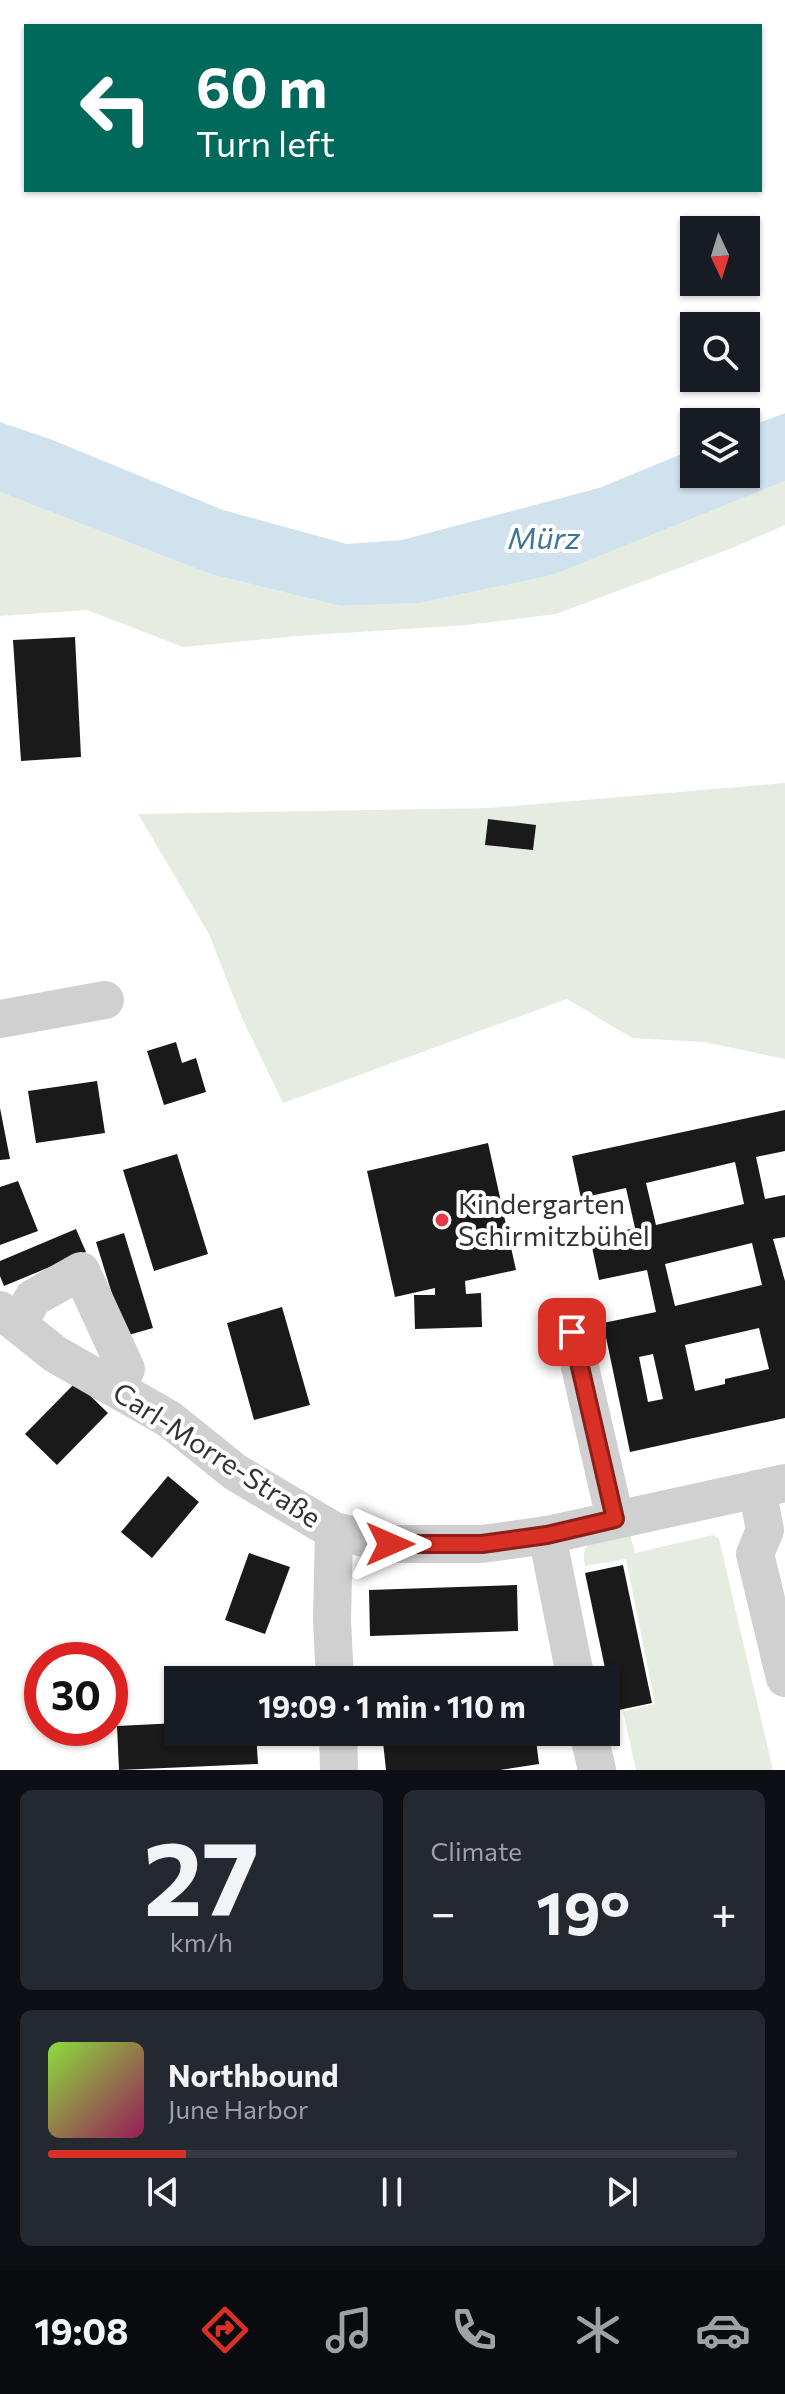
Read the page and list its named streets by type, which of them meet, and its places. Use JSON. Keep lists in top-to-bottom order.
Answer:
{
  "streets": {
    "street": ["Carl-Morre-Straße"]
  },
  "water": ["Mürz"],
  "places": ["Kindergarten Schirmitzbühel"],
  "north": "bottom",
  "page": {
    "turn": ["60 m", "Turn left"],
    "limit": "30",
    "trip": "19:09 · 1 min · 110 m",
    "tile": [
      ["27", "km/h"],
      "Climate"
    ],
    "heat": ["−", "19°", "+"],
    "song": ["Northbound", "June Harbor"],
    "tabs": "19:08"
  }
}
